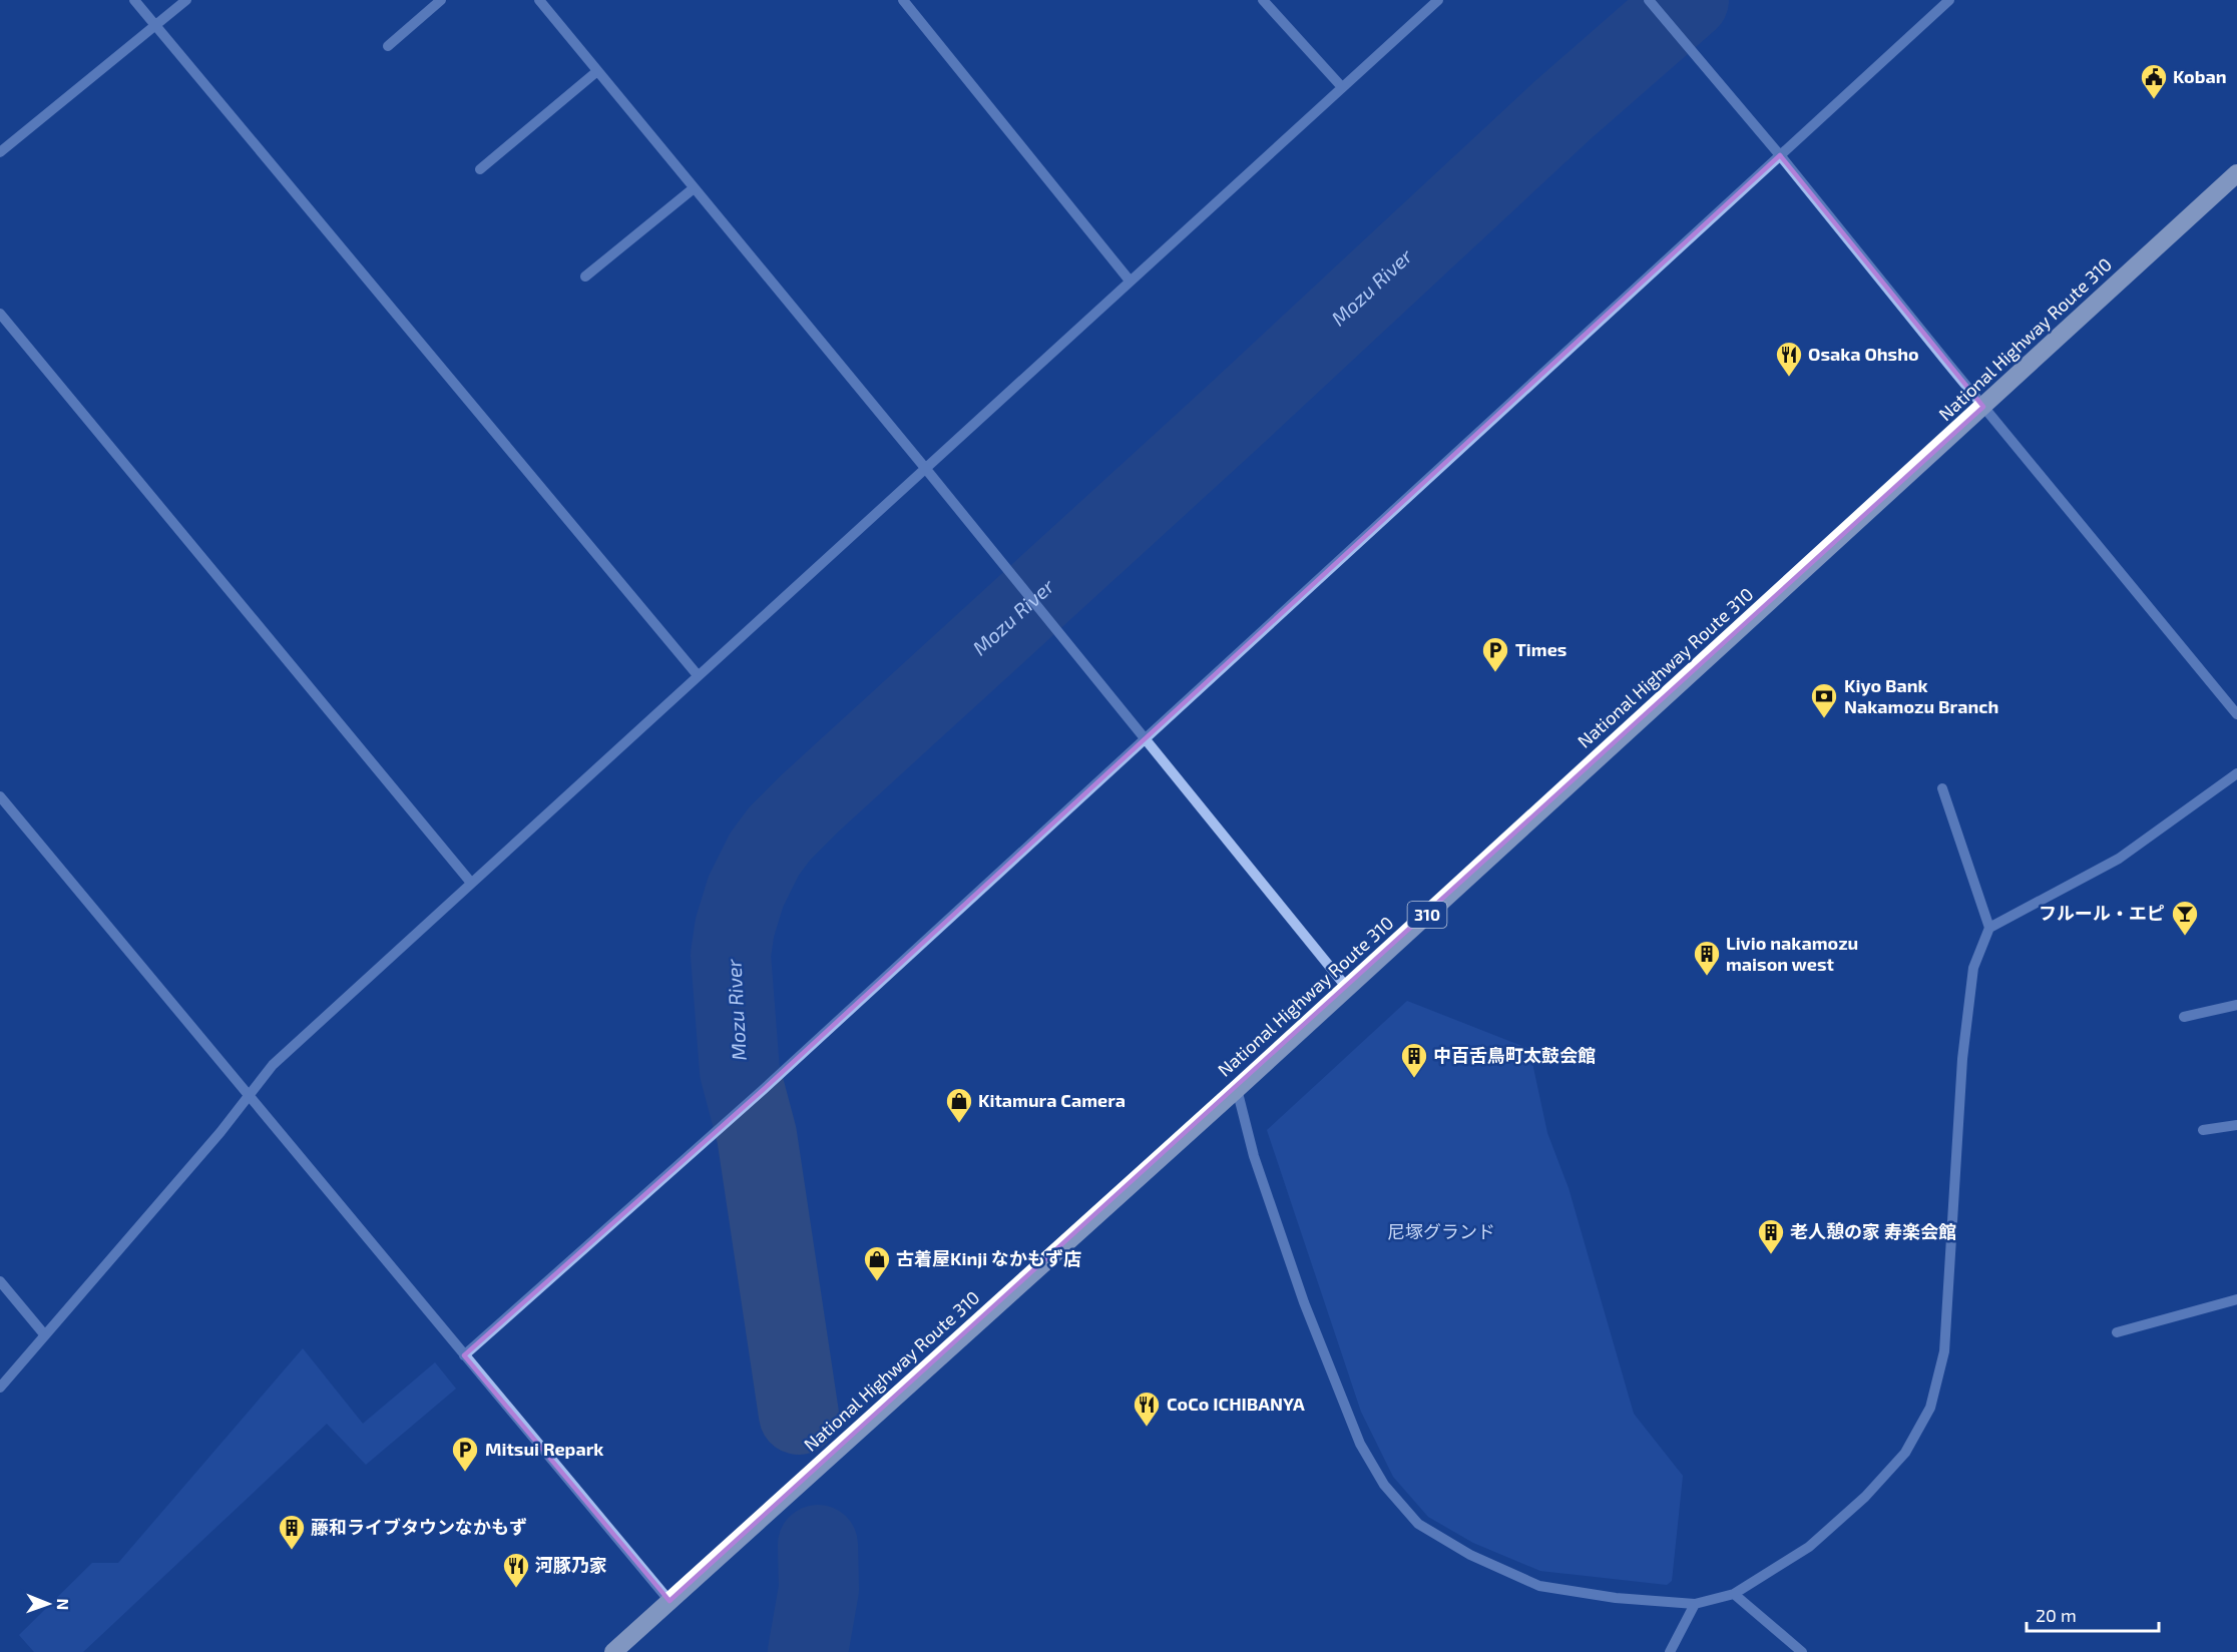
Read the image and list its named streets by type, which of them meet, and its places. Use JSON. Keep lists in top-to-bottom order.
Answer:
{
  "streets": {
    "highway": ["National Highway Route 310", "310"]
  },
  "water": ["Mozu River"],
  "parks": ["尼塚グランド"],
  "places": {
    "public building": ["Koban"],
    "restaurant": ["Osaka Ohsho", "CoCo ICHIBANYA", "河豚乃家"],
    "parking": ["Times", "Mitsui Repark"],
    "bank": ["Kiyo Bank Nakamozu Branch"],
    "bar": ["フルール・エピ"],
    "building": [
      "Livio nakamozu maison west",
      "中百舌鳥町太鼓会館",
      "老人憩の家 寿楽会館",
      "藤和ライブタウンなかもず"
    ],
    "shop": ["Kitamura Camera", "古着屋Kinji なかもず店"]
  },
  "scale_bar": "20 m",
  "north": "right"
}
